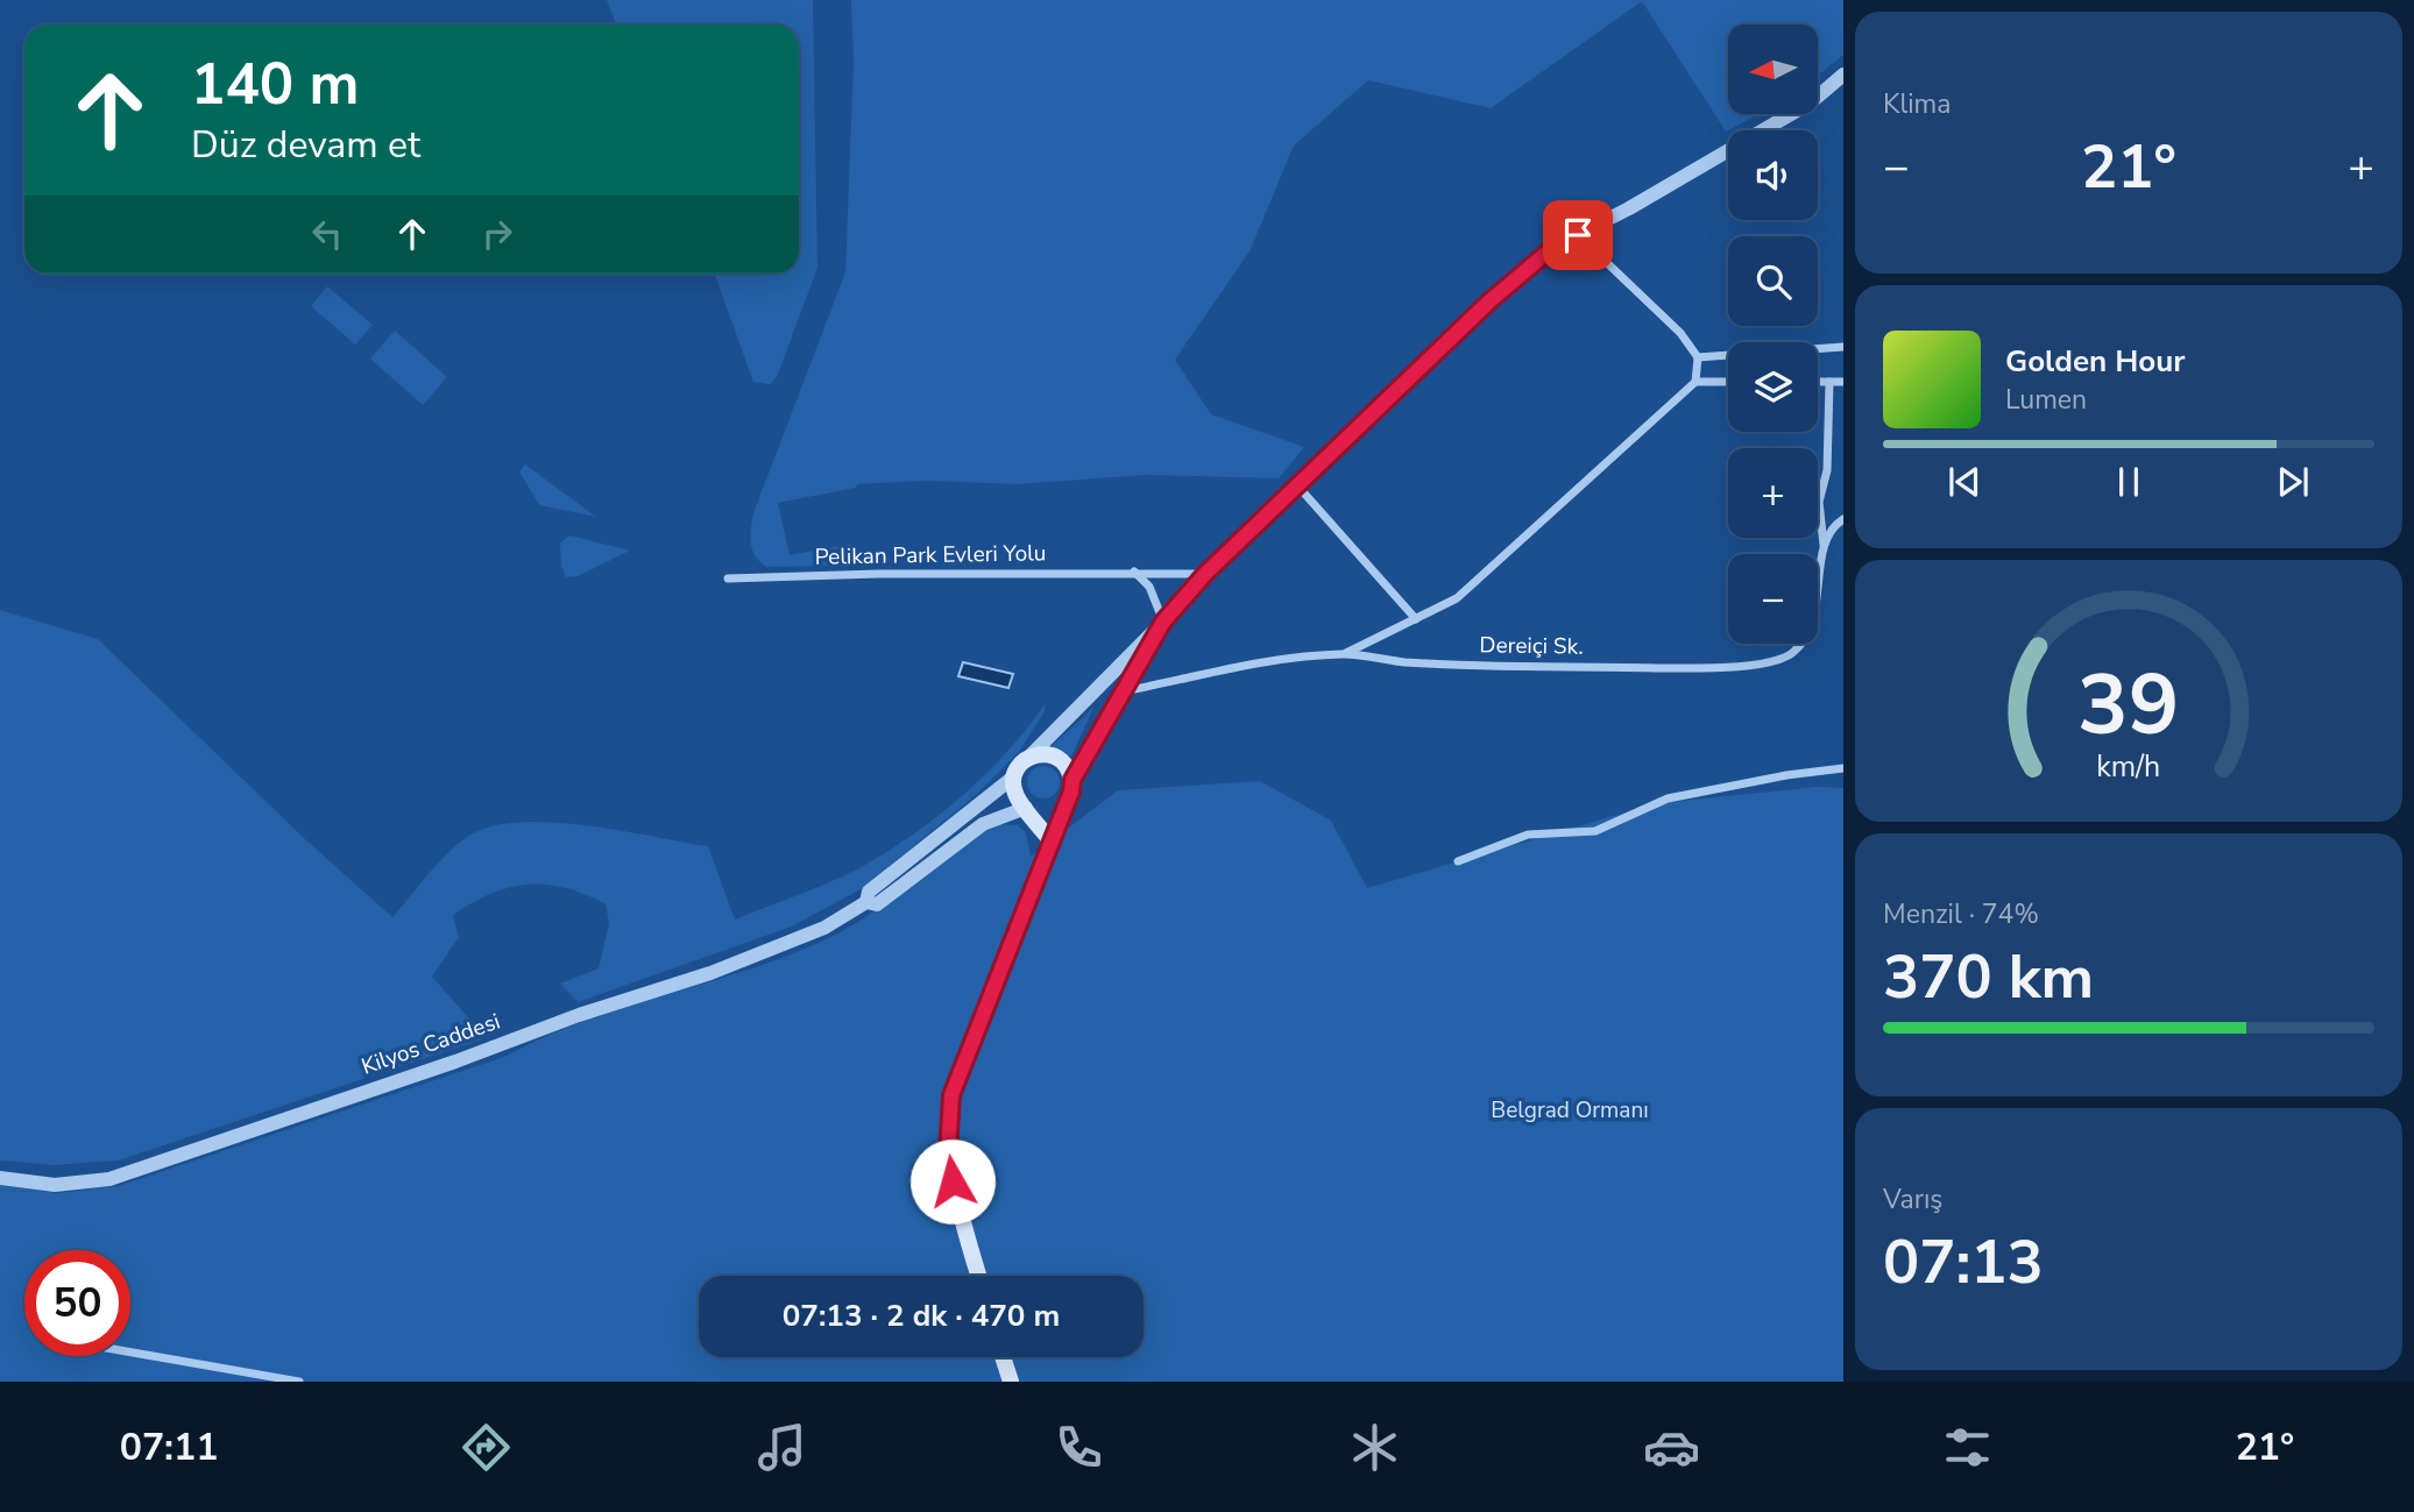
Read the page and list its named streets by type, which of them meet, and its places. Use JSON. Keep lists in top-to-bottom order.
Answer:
{
  "streets": {
    "street": ["Pelikan Park Evleri Yolu", "Dereiçi Sk.", "Kilyos Caddesi"]
  },
  "parks": ["Belgrad Ormanı"],
  "north": "left",
  "page": {
    "tile": [
      "Klima",
      ["Menzil · 74%", "370 km"],
      ["Varış", "07:13"]
    ],
    "map_buttons": ["+", "−"],
    "turn": ["140 m", "Düz devam et"],
    "heat": ["−", "21°", "+"],
    "song": ["Golden Hour", "Lumen"],
    "limit": "50",
    "trip": "07:13 · 2 dk · 470 m",
    "tabs": ["07:11", "21°"],
    "gauge": ["39", "km/h"]
  }
}
